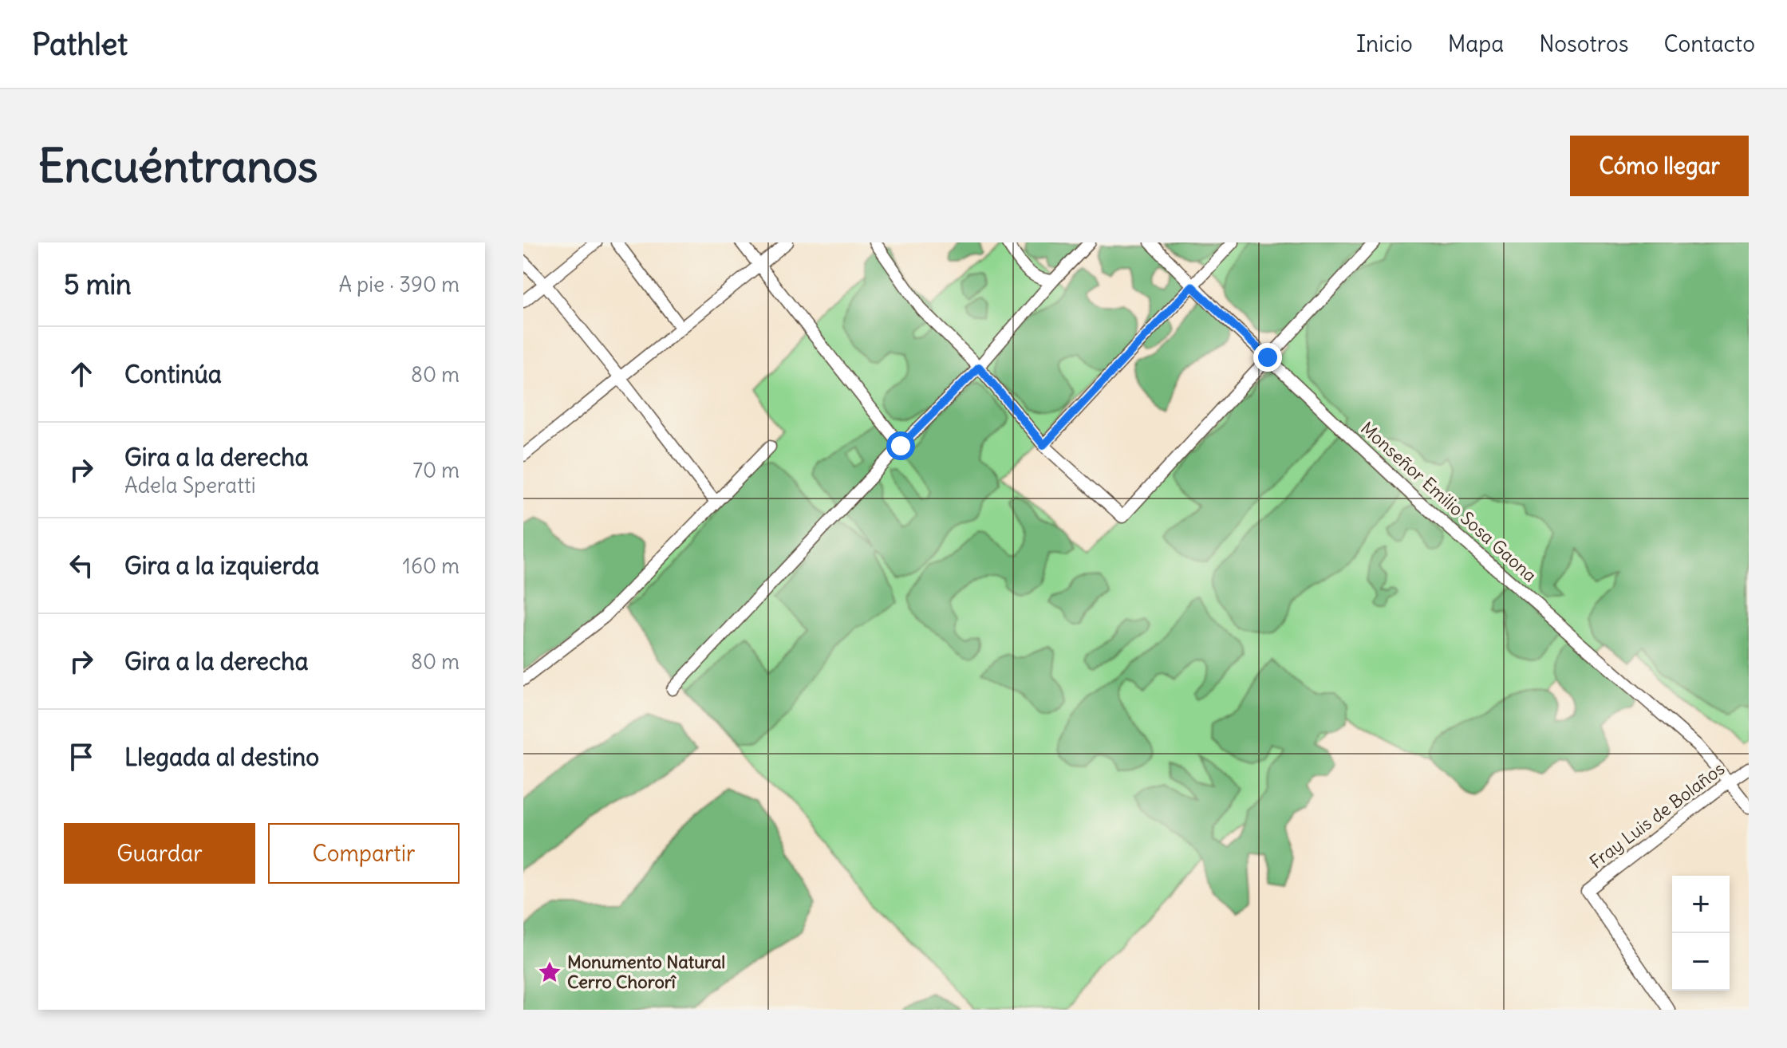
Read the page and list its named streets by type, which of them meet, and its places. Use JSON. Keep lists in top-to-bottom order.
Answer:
{
  "streets": {
    "street": ["Monseñor Emilio Sosa Gaona", "Fray Luis de Bolaños"]
  },
  "crossings": [
    ["Monseñor Emilio Sosa Gaona", "Fray Luis de Bolaños"]
  ],
  "places": {
    "place": ["Monumento Natural Cerro Chororî"]
  },
  "page": {
    "header": "Pathlet",
    "nav": [
      "Inicio",
      "Mapa",
      "Nosotros",
      "Contacto"
    ],
    "buttons": [
      "Cómo llegar",
      ["Guardar", "Compartir"]
    ],
    "title": "Encuéntranos",
    "heading": ["5 min", "A pie · 390 m"],
    "list": [
      ["Continúa", "80 m"],
      ["Gira a la derecha", "Adela Speratti", "70 m"],
      ["Gira a la izquierda", "160 m"],
      ["Gira a la derecha", "80 m"],
      "Llegada al destino"
    ],
    "map_buttons": ["+", "−"]
  }
}
